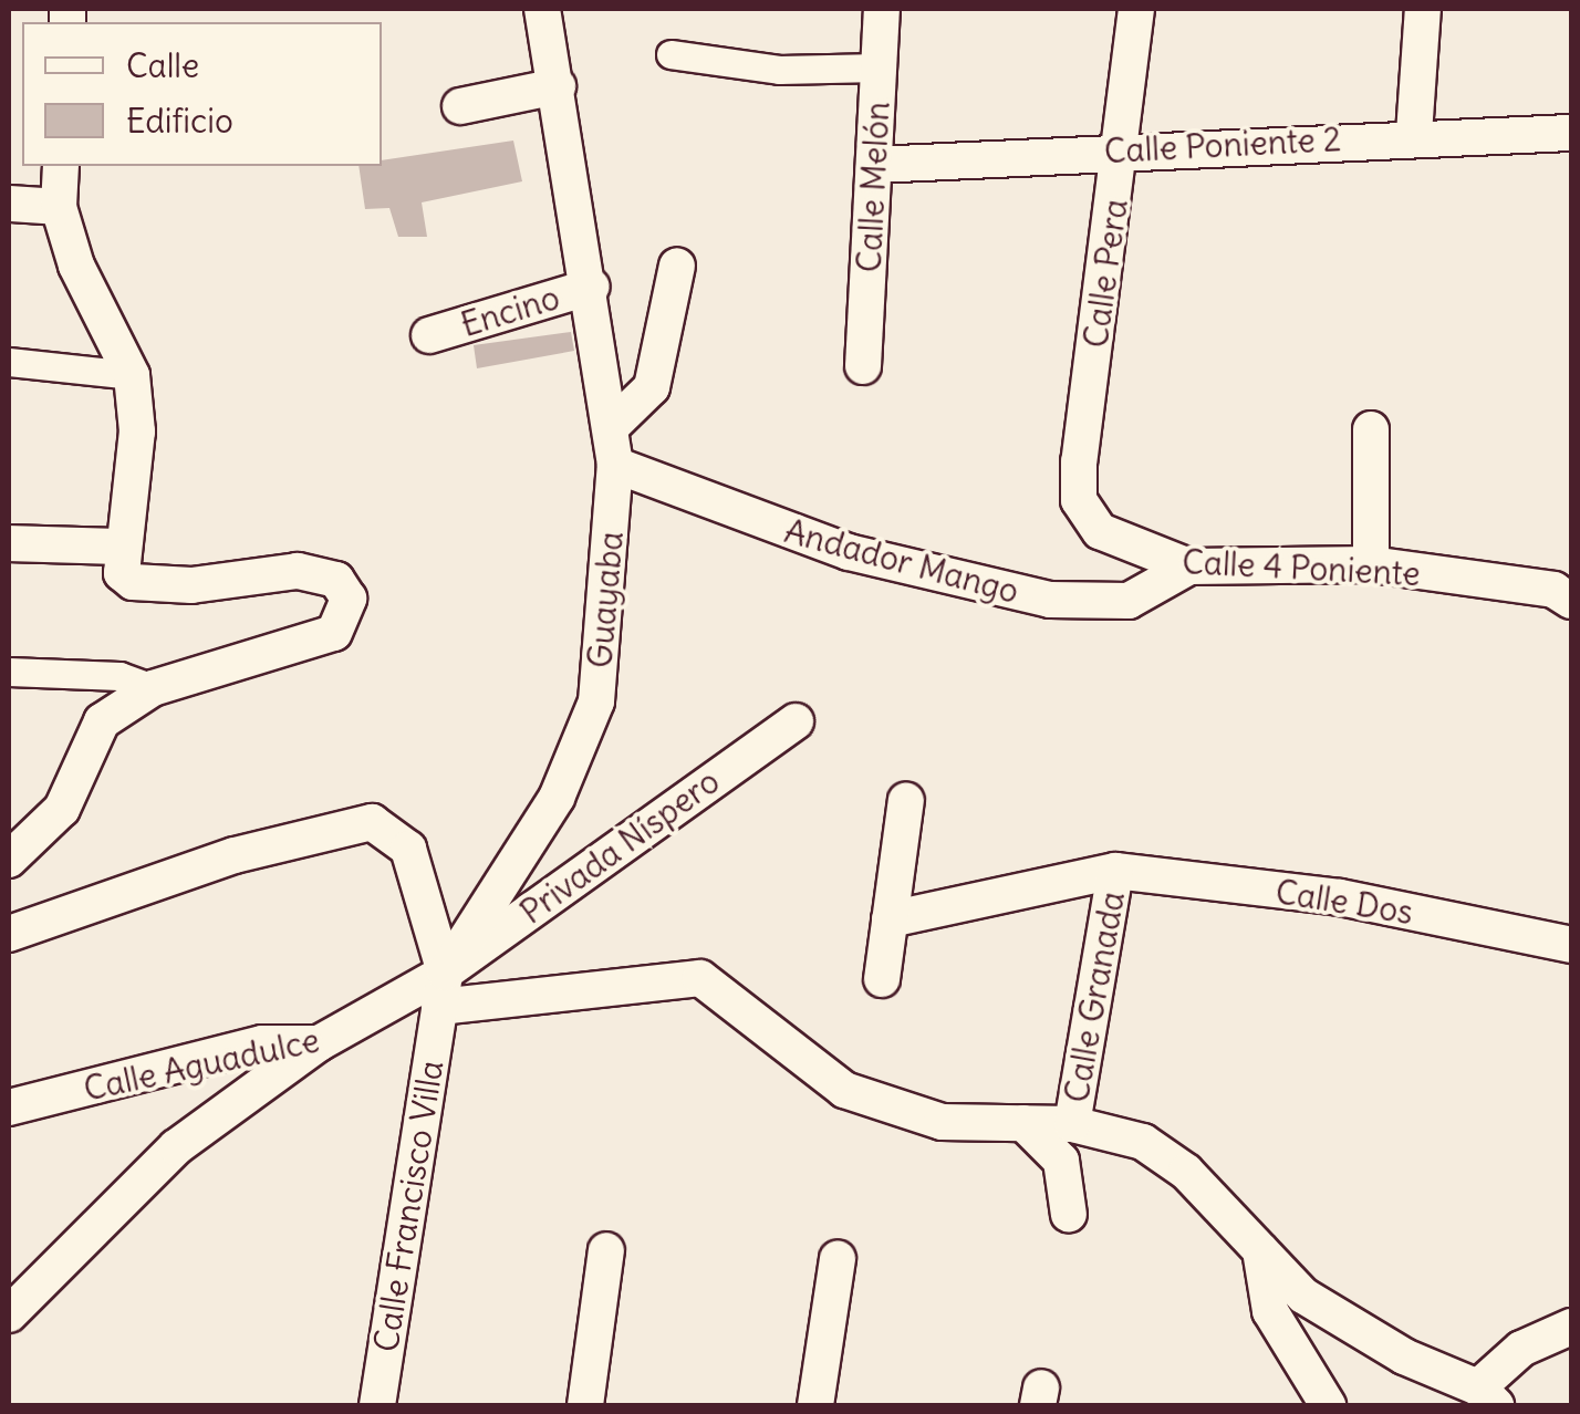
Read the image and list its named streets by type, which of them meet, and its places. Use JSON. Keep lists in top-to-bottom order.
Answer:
{
  "streets": {
    "street": [
      "Calle Poniente 2",
      "Calle Melón",
      "Calle Pera",
      "Encino",
      "Andador Mango",
      "Calle 4 Poniente",
      "Guayaba",
      "Privada Níspero",
      "Calle Dos",
      "Calle Granada",
      "Calle Aguadulce",
      "Calle Francisco Villa"
    ]
  },
  "crossings": [
    ["Calle Poniente 2", "Calle Melón"],
    ["Calle Poniente 2", "Calle Pera"],
    ["Calle Pera", "Calle 4 Poniente"],
    ["Encino", "Guayaba"],
    ["Andador Mango", "Calle 4 Poniente"],
    ["Andador Mango", "Guayaba"],
    ["Guayaba", "Privada Níspero"],
    ["Guayaba", "Calle Aguadulce"],
    ["Guayaba", "Calle Francisco Villa"],
    ["Privada Níspero", "Calle Aguadulce"],
    ["Privada Níspero", "Calle Francisco Villa"],
    ["Calle Dos", "Calle Granada"],
    ["Calle Aguadulce", "Calle Francisco Villa"]
  ],
  "legend": ["Calle", "Edificio"]
}
